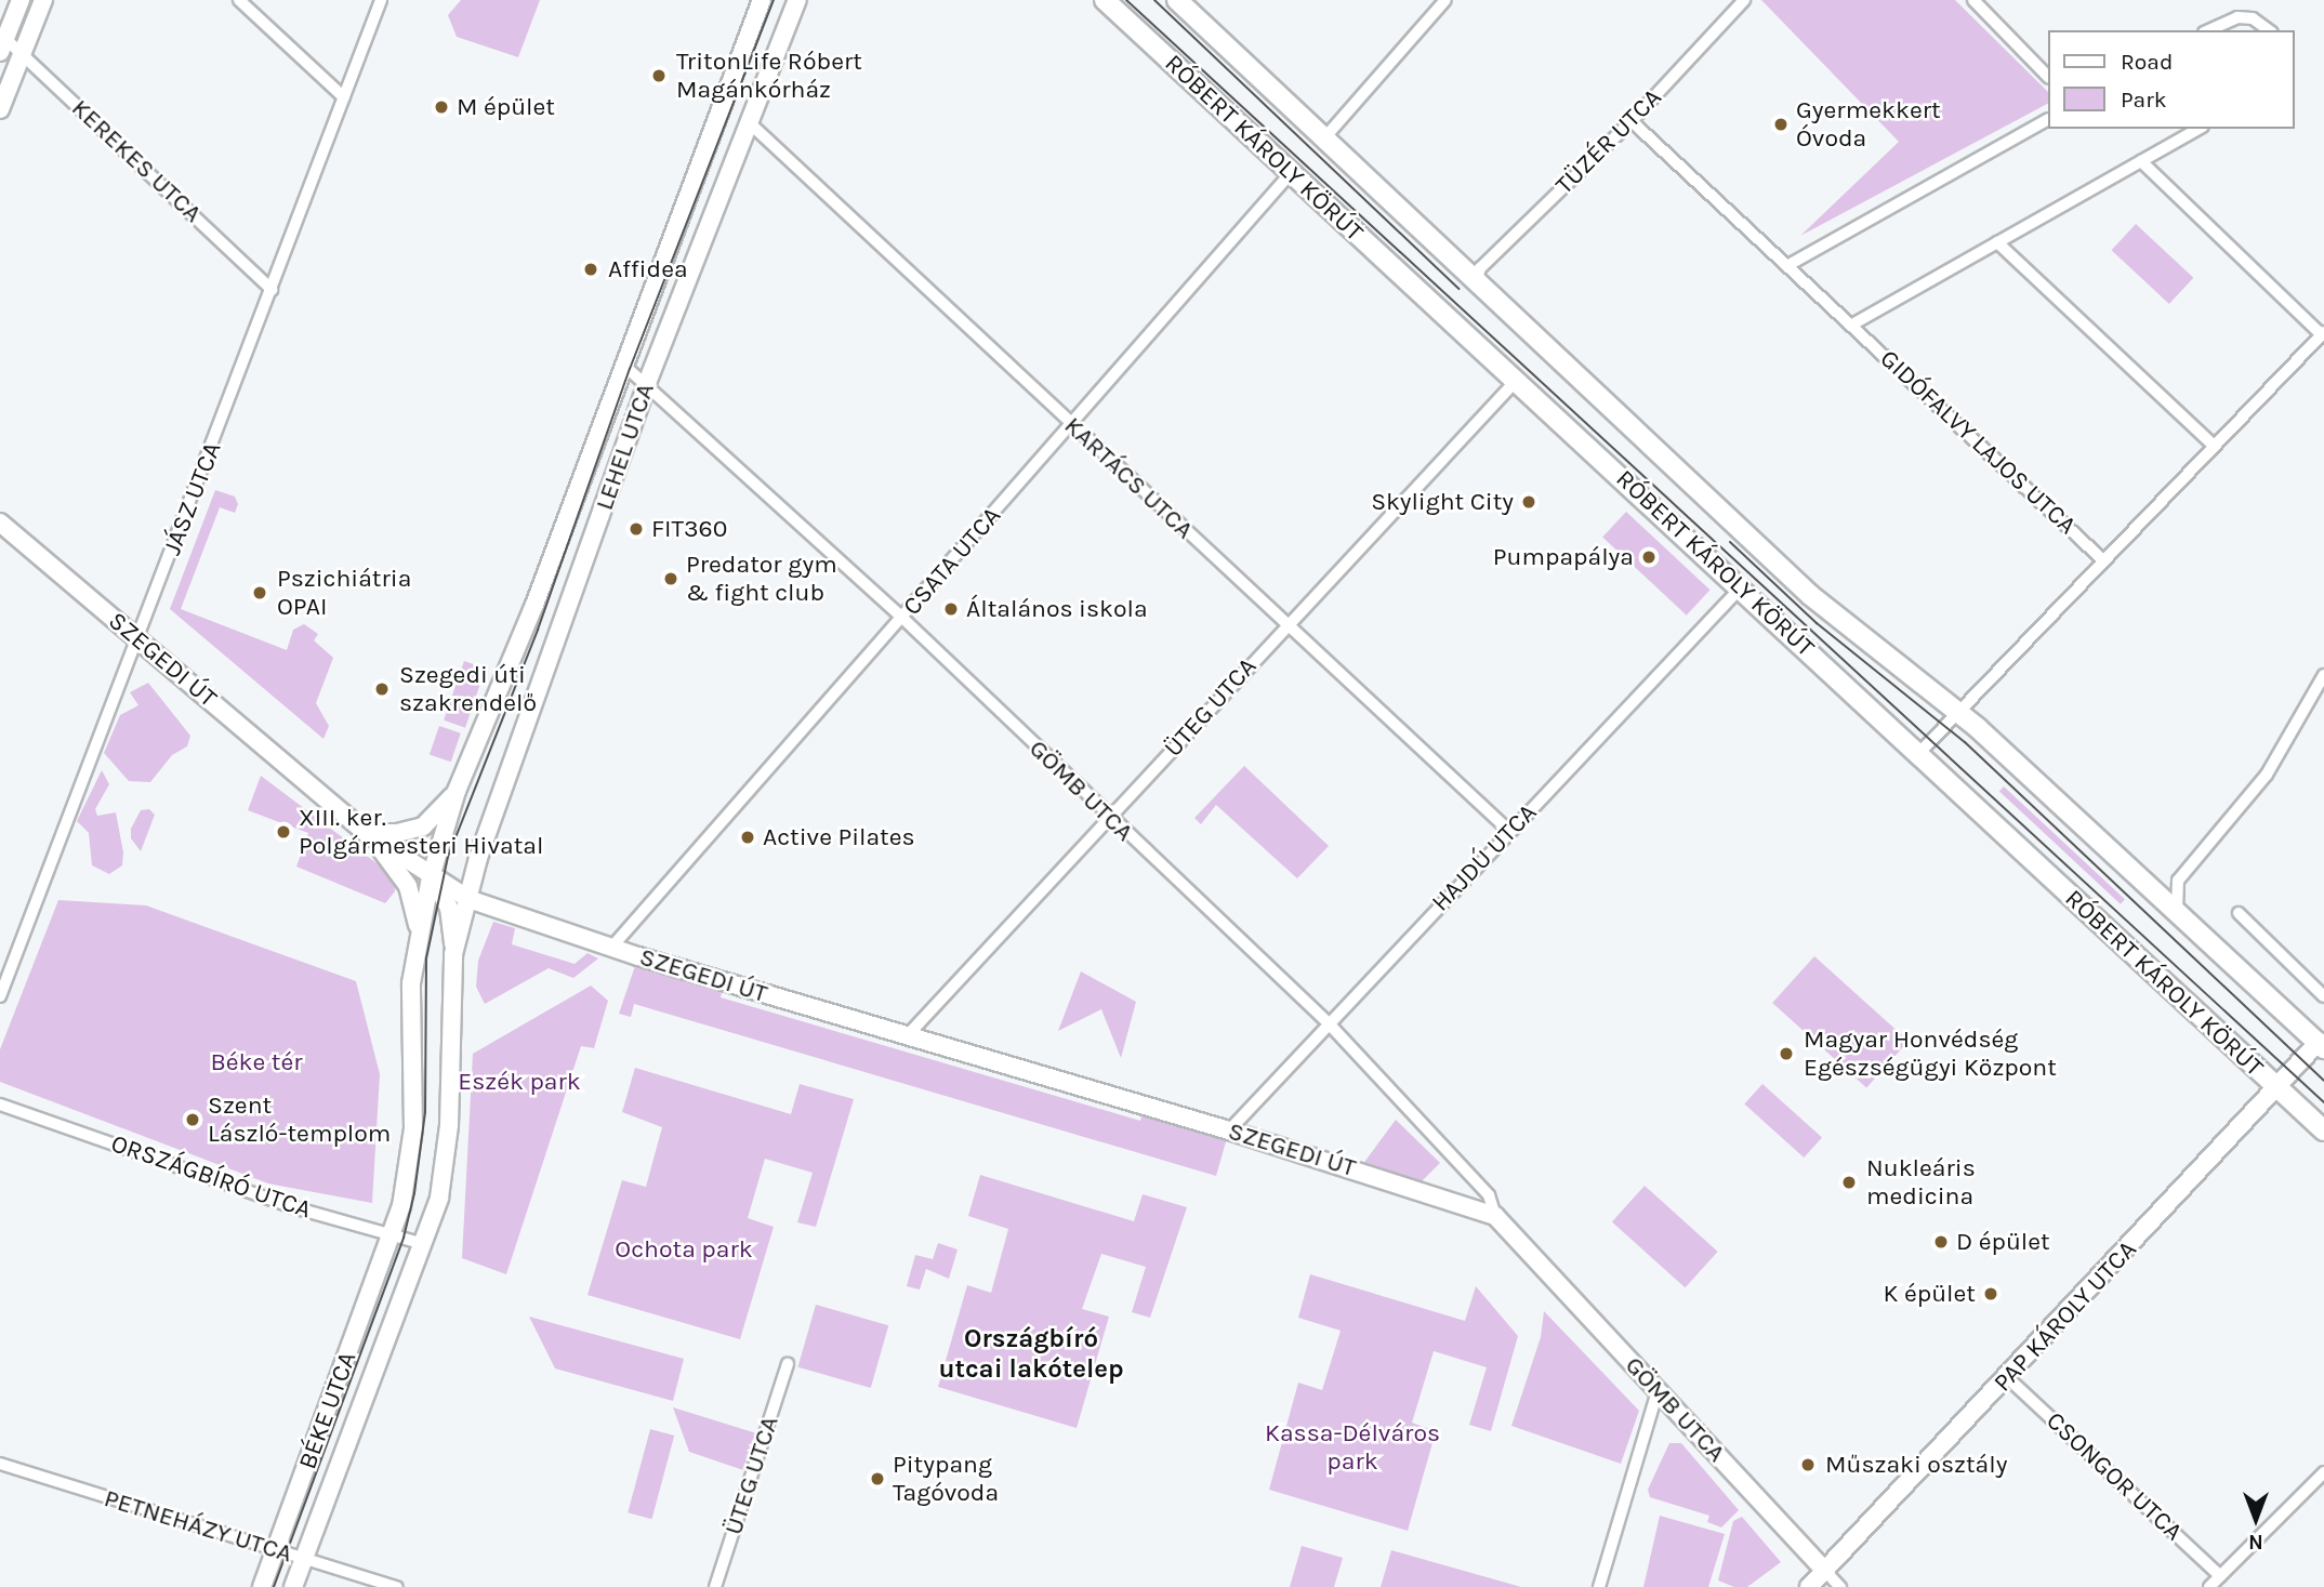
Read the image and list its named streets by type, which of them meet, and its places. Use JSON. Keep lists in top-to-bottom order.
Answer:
{
  "streets": {
    "main road": [
      "RÓBERT KÁROLY KÖRÚT",
      "LEHEL UTCA",
      "SZEGEDI ÚT",
      "GÖMB UTCA",
      "PAP KÁROLY UTCA",
      "BÉKE UTCA"
    ],
    "street": [
      "TÜZÉR UTCA",
      "KEREKES UTCA",
      "GIDÓFALVY LAJOS UTCA",
      "KARTÁCS UTCA",
      "JÁSZ UTCA",
      "CSATA UTCA",
      "ÜTEG UTCA",
      "HAJDÚ UTCA",
      "ORSZÁGBÍRÓ UTCA",
      "CSONGOR UTCA",
      "PETNEHÁZY UTCA"
    ]
  },
  "crossings": [
    ["TÜZÉR UTCA", "RÓBERT KÁROLY KÖRÚT"],
    ["TÜZÉR UTCA", "GIDÓFALVY LAJOS UTCA"],
    ["RÓBERT KÁROLY KÖRÚT", "CSATA UTCA"],
    ["RÓBERT KÁROLY KÖRÚT", "ÜTEG UTCA"],
    ["RÓBERT KÁROLY KÖRÚT", "HAJDÚ UTCA"],
    ["RÓBERT KÁROLY KÖRÚT", "PAP KÁROLY UTCA"],
    ["KEREKES UTCA", "JÁSZ UTCA"],
    ["LEHEL UTCA", "KARTÁCS UTCA"],
    ["LEHEL UTCA", "SZEGEDI ÚT"],
    ["LEHEL UTCA", "GÖMB UTCA"],
    ["KARTÁCS UTCA", "CSATA UTCA"],
    ["KARTÁCS UTCA", "ÜTEG UTCA"],
    ["KARTÁCS UTCA", "HAJDÚ UTCA"],
    ["JÁSZ UTCA", "SZEGEDI ÚT"],
    ["CSATA UTCA", "SZEGEDI ÚT"],
    ["CSATA UTCA", "GÖMB UTCA"],
    ["SZEGEDI ÚT", "ÜTEG UTCA"],
    ["SZEGEDI ÚT", "GÖMB UTCA"],
    ["SZEGEDI ÚT", "HAJDÚ UTCA"],
    ["ÜTEG UTCA", "GÖMB UTCA"],
    ["GÖMB UTCA", "HAJDÚ UTCA"],
    ["GÖMB UTCA", "PAP KÁROLY UTCA"],
    ["ORSZÁGBÍRÓ UTCA", "BÉKE UTCA"],
    ["PAP KÁROLY UTCA", "CSONGOR UTCA"],
    ["BÉKE UTCA", "PETNEHÁZY UTCA"]
  ],
  "districts": ["Országbíró utcai lakótelep"],
  "parks": [
    "Béke tér",
    "Eszék park",
    "Ochota park",
    "Kassa-Délváros park"
  ],
  "places": [
    "TritonLife Róbert Magánkórház",
    "M épület",
    "Gyermekkert Óvoda",
    "Affidea",
    "Skylight City",
    "FIT360",
    "Pumpapálya",
    "Predator gym & fight club",
    "Pszichiátria OPAI",
    "Általános iskola",
    "Szegedi úti szakrendelő",
    "XIII. ker. Polgármesteri Hivatal",
    "Active Pilates",
    "Magyar Honvédség Egészségügyi Központ",
    "Szent László-templom",
    "Nukleáris medicina",
    "D épület",
    "K épület",
    "Műszaki osztály",
    "Pitypang Tagóvoda"
  ],
  "legend": ["Road", "Park"],
  "north": "bottom"
}
